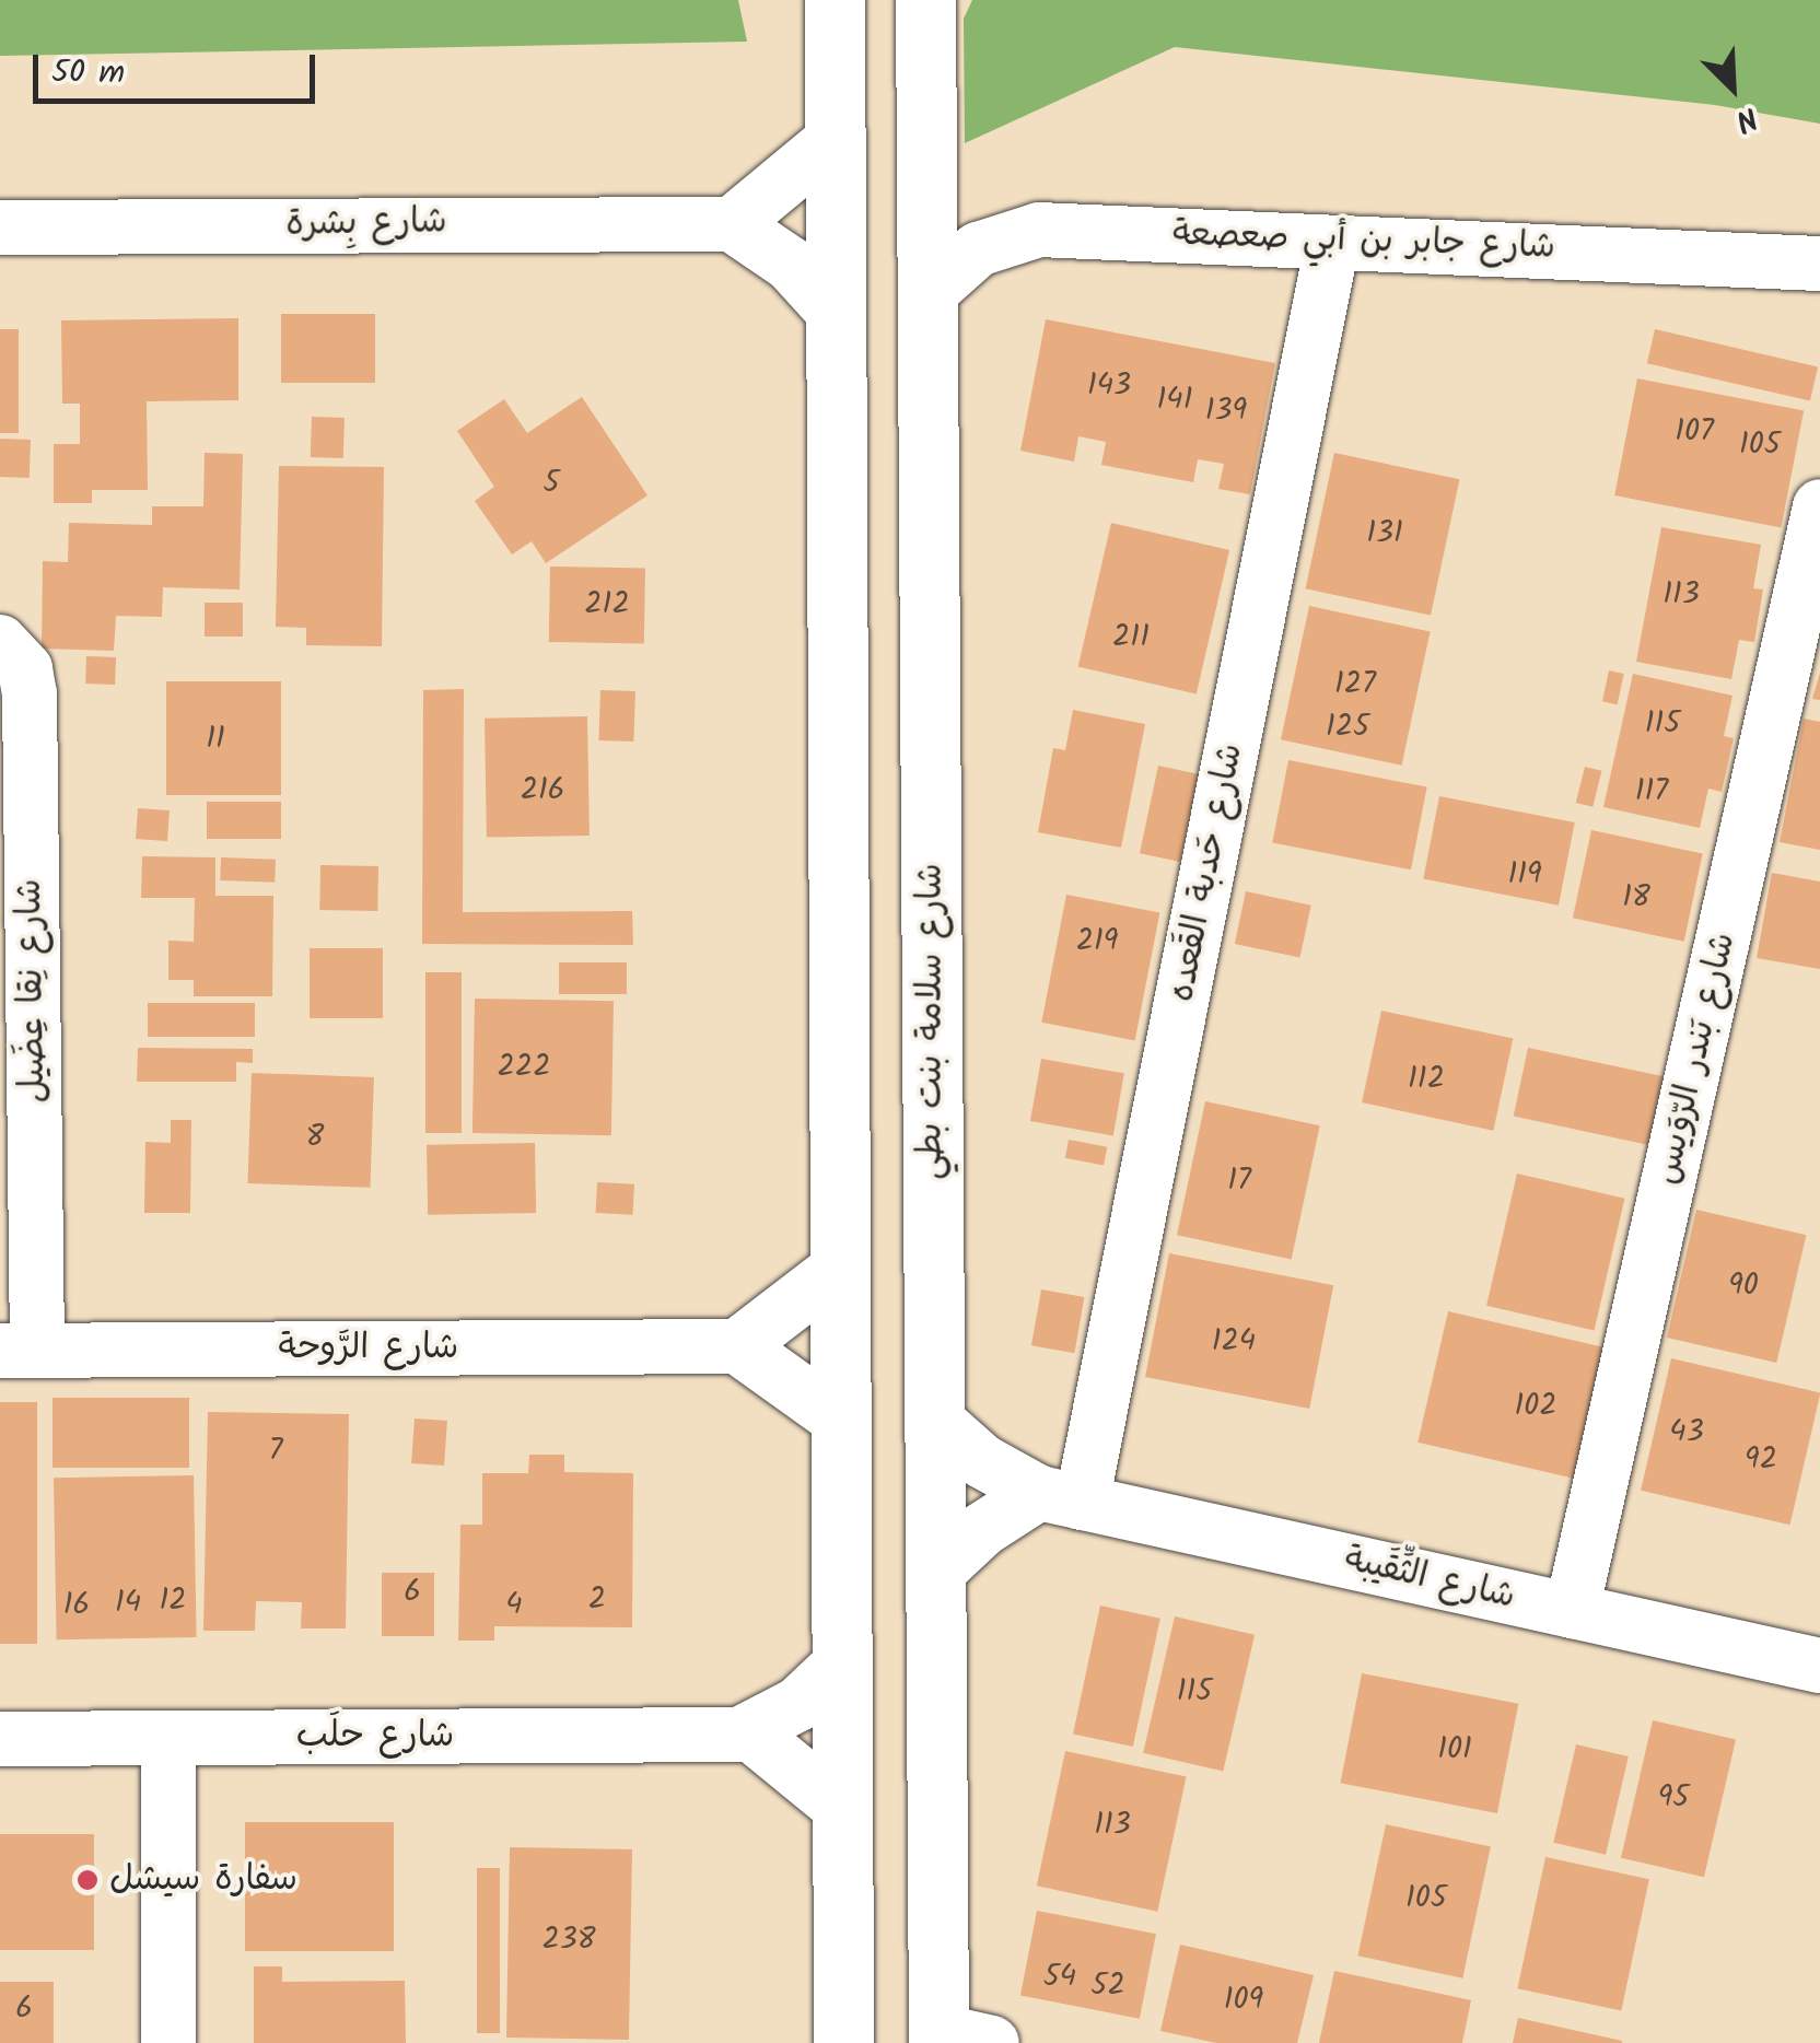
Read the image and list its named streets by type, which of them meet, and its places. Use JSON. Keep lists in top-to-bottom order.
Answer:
{
  "streets": {
    "main road": ["شارع سلامة بنت بطي"],
    "street": [
      "شارع بِشرة",
      "شارع جابر بن أبي صعصعة",
      "شارع حَدبة القَعده",
      "شارع نِقا عِضَيل",
      "شارع بَندر الرّوَيس",
      "شارع الرَّوحة",
      "شارع الثِّقَيبة",
      "شارع حلَب"
    ]
  },
  "crossings": [
    ["شارع جابر بن أبي صعصعة", "شارع حَدبة القَعده"],
    ["شارع جابر بن أبي صعصعة", "شارع سلامة بنت بطي"],
    ["شارع حَدبة القَعده", "شارع الثِّقَيبة"],
    ["شارع نِقا عِضَيل", "شارع الرَّوحة"],
    ["شارع سلامة بنت بطي", "شارع الثِّقَيبة"],
    ["شارع بَندر الرّوَيس", "شارع الثِّقَيبة"]
  ],
  "places": ["سفارة سيشل"],
  "house_numbers": [
    "143",
    "141",
    "139",
    "107",
    "105",
    "5",
    "131",
    "113",
    "212",
    "211",
    "127",
    "115",
    "125",
    "11",
    "216",
    "117",
    "119",
    "18",
    "219",
    "222",
    "112",
    "8",
    "17",
    "90",
    "124",
    "102",
    "43",
    "7",
    "92",
    "6",
    "2",
    "12",
    "14",
    "16",
    "4",
    "115",
    "101",
    "95",
    "113",
    "105",
    "238",
    "54",
    "52",
    "109",
    "6"
  ],
  "scale_bar": "50 m",
  "north": "bottom right"
}
